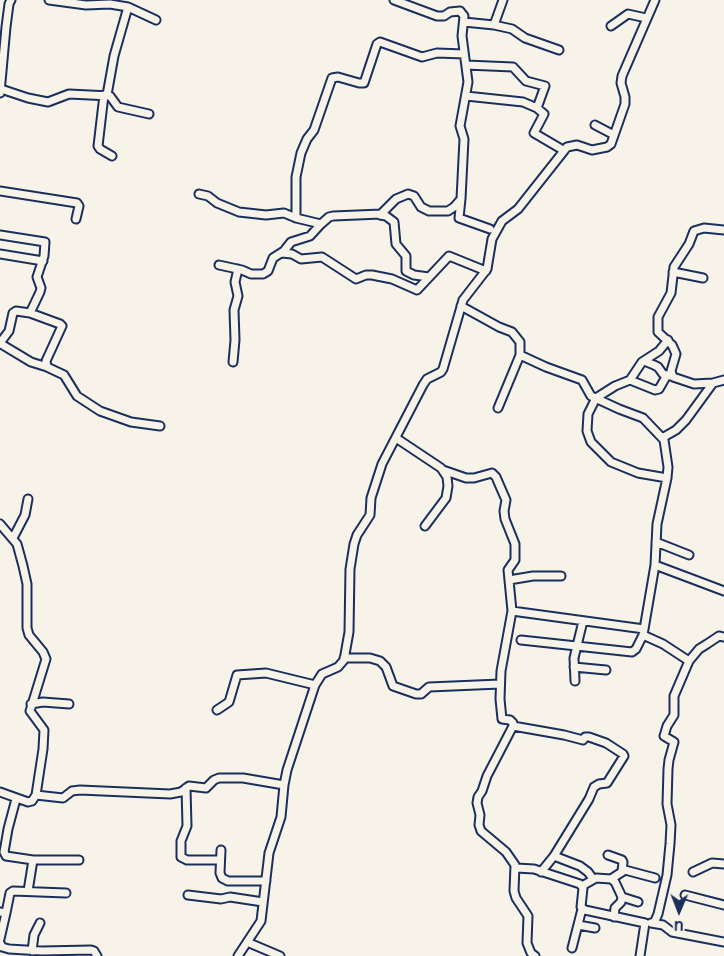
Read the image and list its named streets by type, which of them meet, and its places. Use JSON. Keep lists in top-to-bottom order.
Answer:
{
  "north": "bottom"
}
